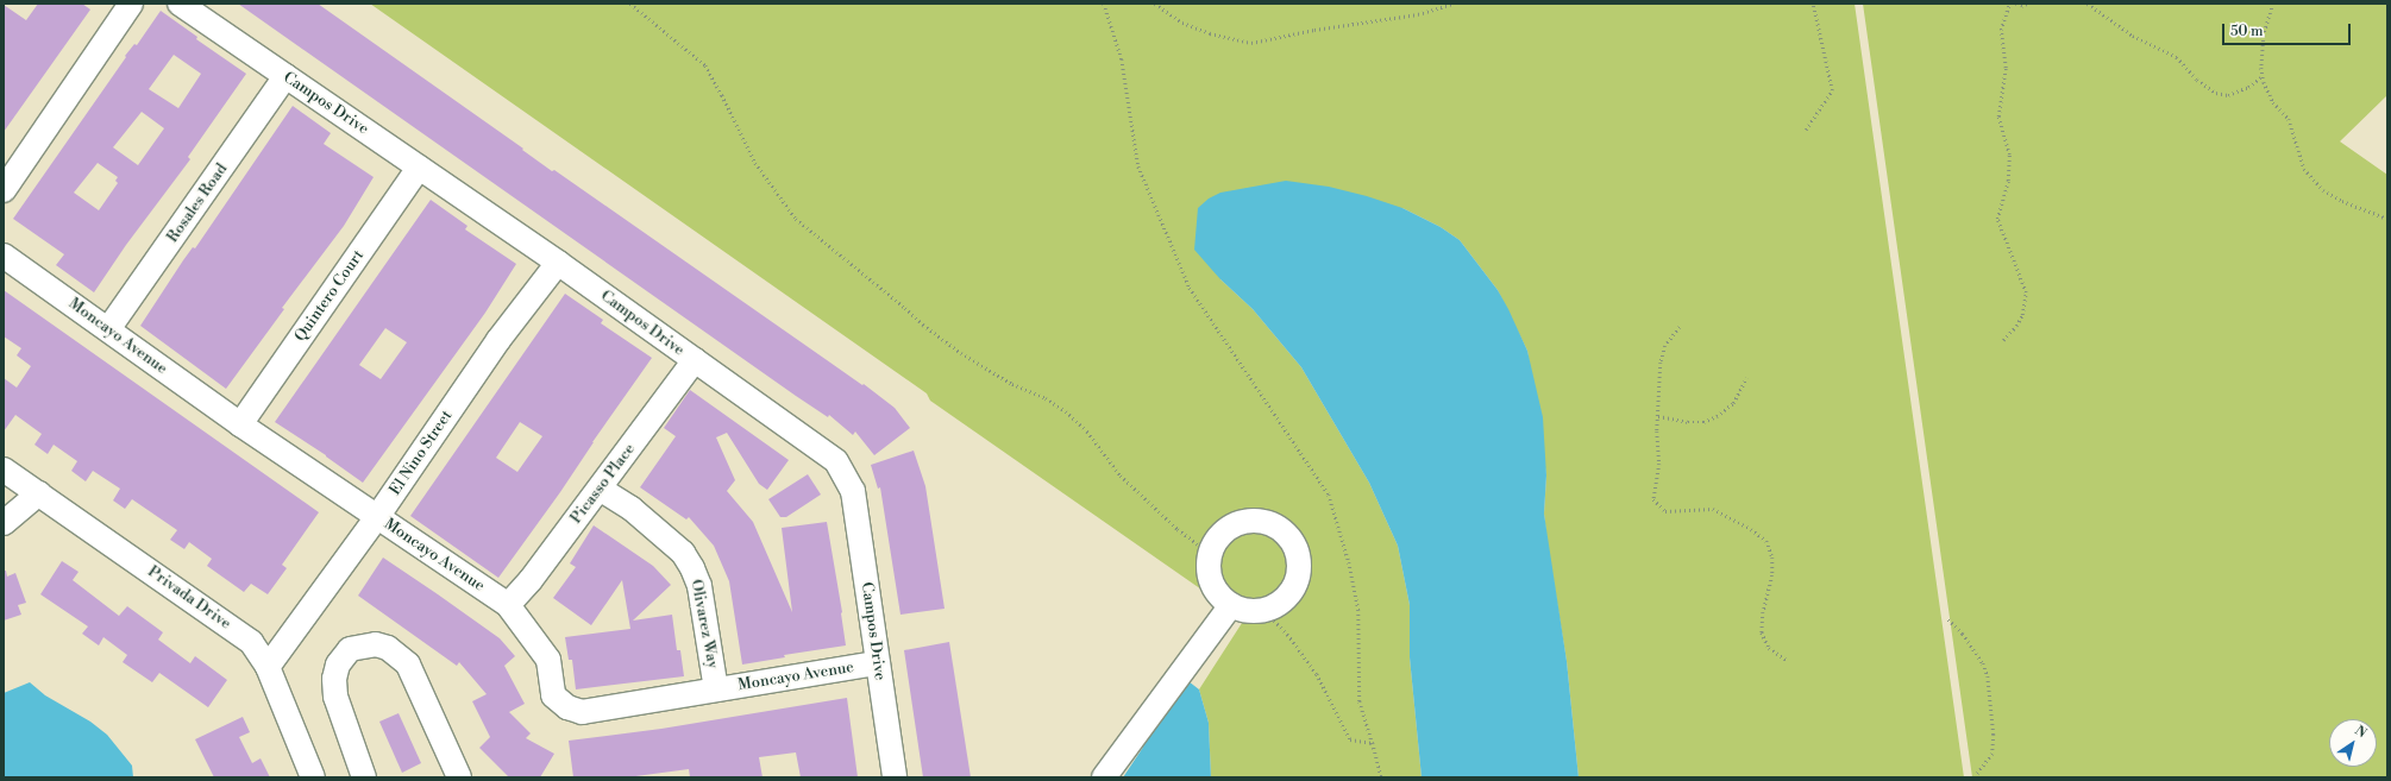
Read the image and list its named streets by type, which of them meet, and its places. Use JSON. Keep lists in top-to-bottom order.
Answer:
{
  "streets": {
    "street": [
      "Campos Drive",
      "Rosales Road",
      "Quintero Court",
      "Moncayo Avenue",
      "El Nino Street",
      "Picasso Place",
      "Privada Drive",
      "Olivarez Way"
    ]
  },
  "crossings": [
    ["Campos Drive", "Rosales Road"],
    ["Campos Drive", "Quintero Court"],
    ["Campos Drive", "Moncayo Avenue"],
    ["Campos Drive", "El Nino Street"],
    ["Campos Drive", "Picasso Place"],
    ["Rosales Road", "Moncayo Avenue"],
    ["Quintero Court", "Moncayo Avenue"],
    ["Moncayo Avenue", "El Nino Street"],
    ["Moncayo Avenue", "Picasso Place"],
    ["Moncayo Avenue", "Olivarez Way"],
    ["El Nino Street", "Privada Drive"],
    ["Picasso Place", "Olivarez Way"]
  ],
  "scale_bar": "50 m",
  "north": "top right"
}
